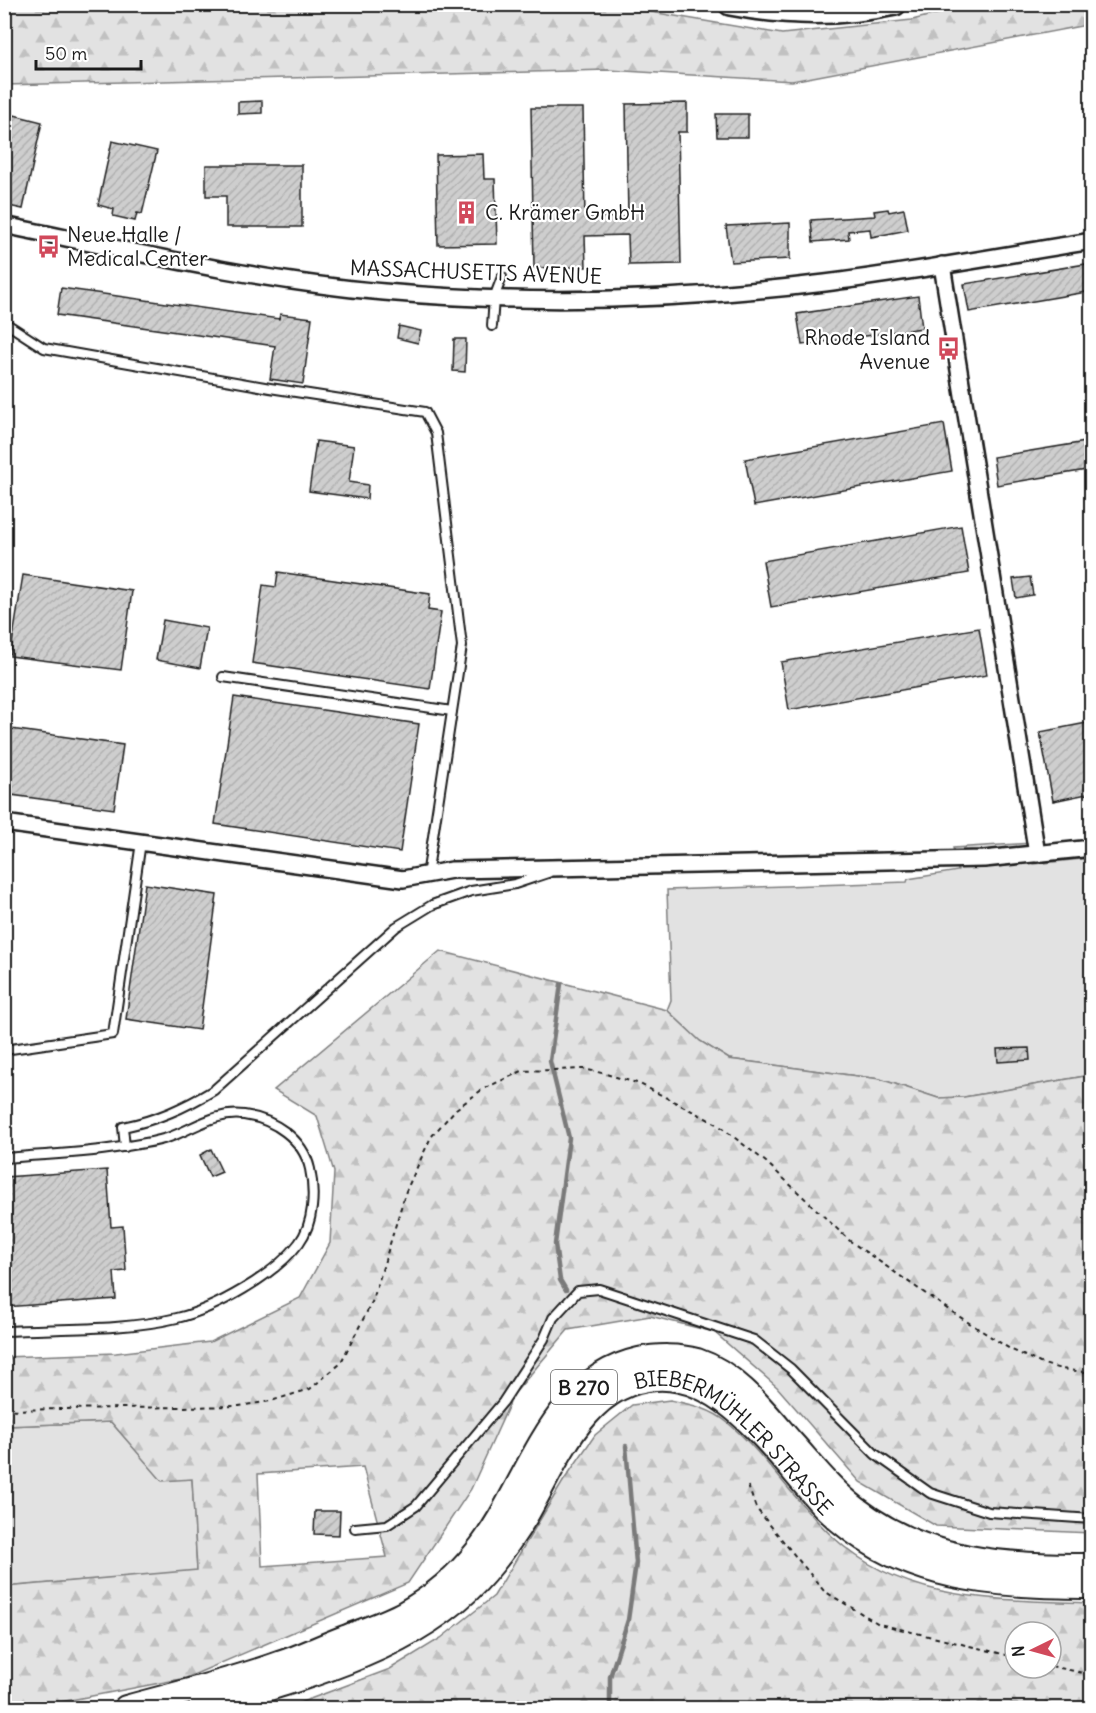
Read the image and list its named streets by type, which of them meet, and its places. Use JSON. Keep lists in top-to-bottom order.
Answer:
{
  "streets": {
    "main road": ["B 270", "BIEBERMÜHLER STRASSE"],
    "street": ["MASSACHUSETTS AVENUE"]
  },
  "places": {
    "building": ["C. Krämer GmbH"],
    "bus stop": ["Neue Halle / Medical Center", "Rhode Island Avenue"]
  },
  "scale_bar": "50 m",
  "north": "left"
}
